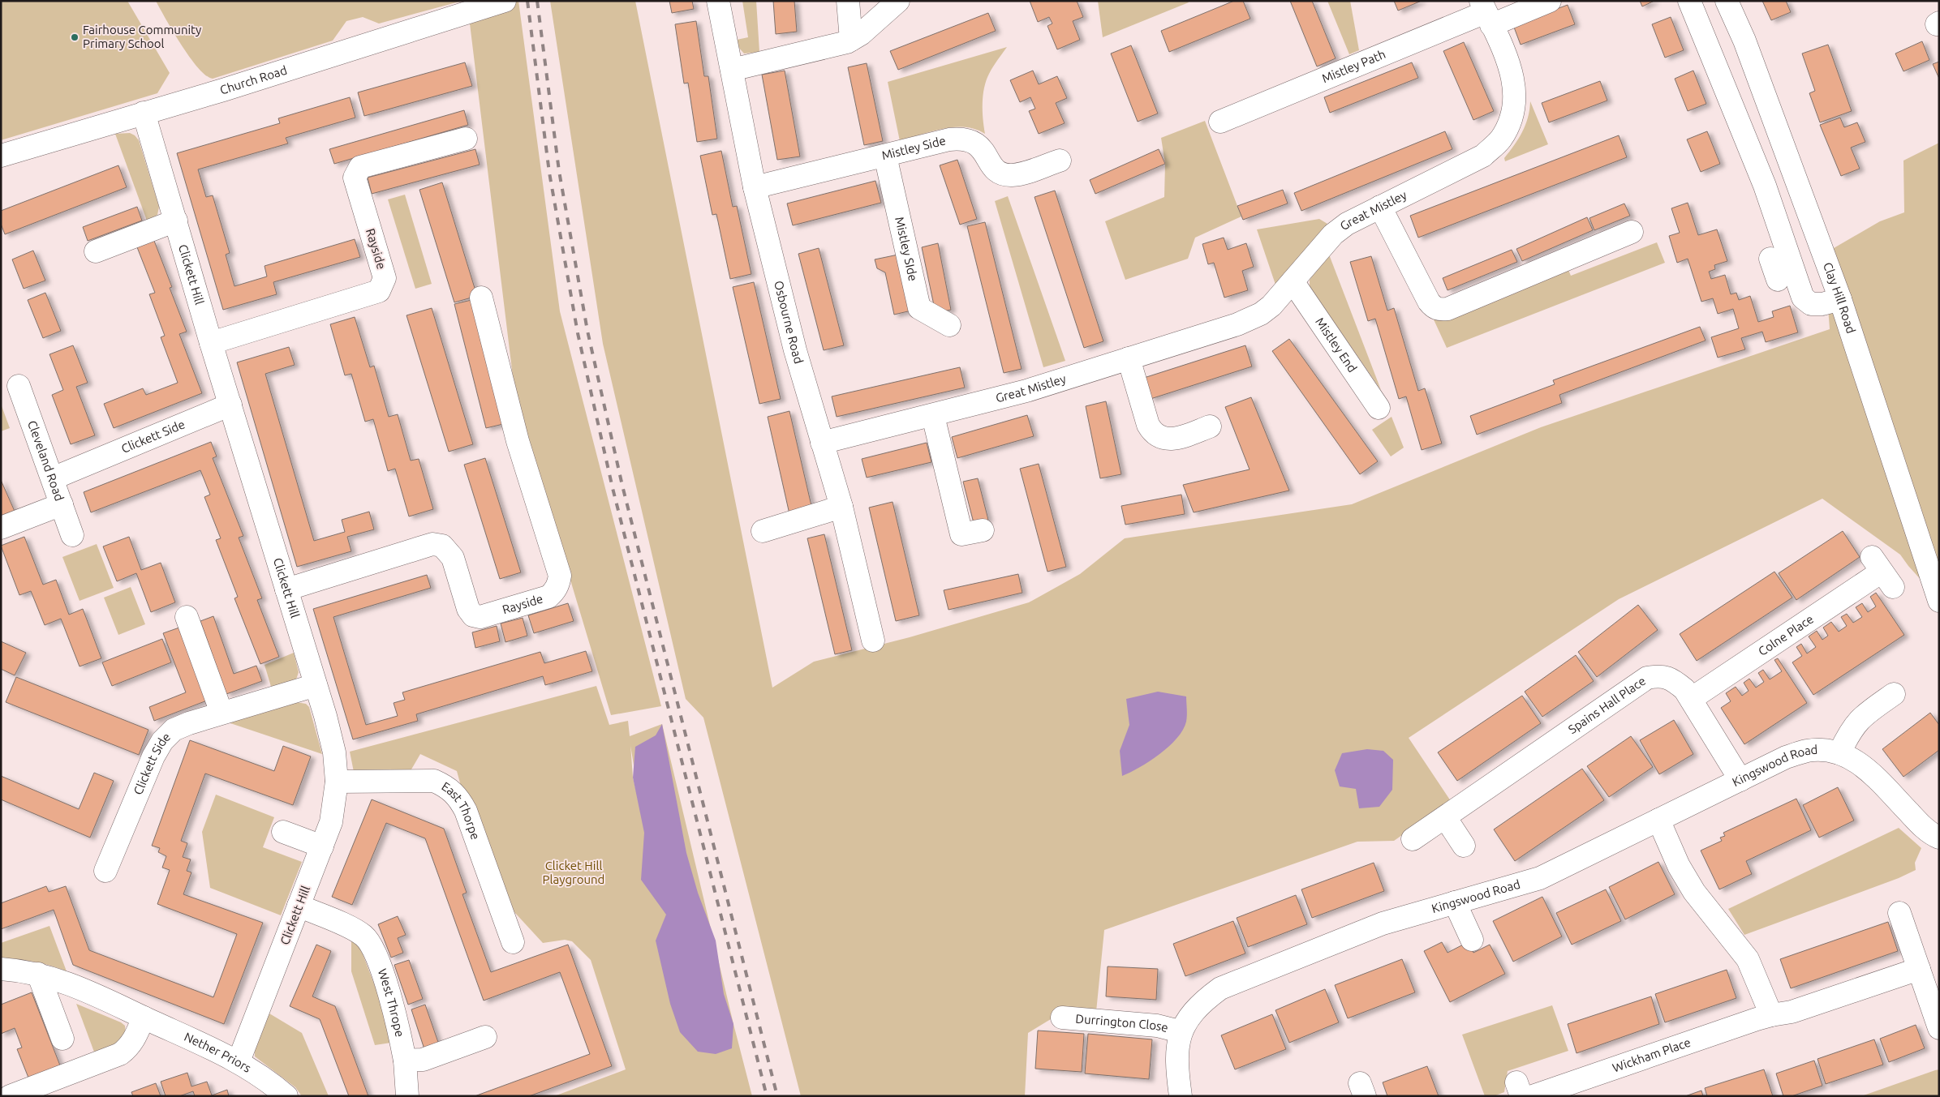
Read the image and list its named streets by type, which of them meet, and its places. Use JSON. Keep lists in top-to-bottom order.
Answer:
{
  "streets": {
    "street": [
      "Mistley Path",
      "Church Road",
      "Mistley Side",
      "Great Mistley",
      "Rayside",
      "Mistley SIde",
      "Clickett Hill",
      "Clay Hill Road",
      "Osbourne Road",
      "Mistley End",
      "Clickett Side",
      "Cleveland Road",
      "Colne Place",
      "Spains Hall Place",
      "Kingswood Road",
      "East Thorpe",
      "West Thrope",
      "Durrington Close",
      "Nether Priors",
      "Wickham Place"
    ]
  },
  "crossings": [
    ["Mistley Path", "Great Mistley"],
    ["Church Road", "Clickett Hill"],
    ["Mistley Side", "Mistley SIde"],
    ["Mistley Side", "Osbourne Road"],
    ["Great Mistley", "Osbourne Road"],
    ["Great Mistley", "Mistley End"],
    ["Rayside", "Clickett Hill"],
    ["Clickett Hill", "Clickett Side"],
    ["Clickett Hill", "East Thorpe"],
    ["Clickett Hill", "West Thrope"],
    ["Clickett Hill", "Nether Priors"],
    ["Clickett Side", "Cleveland Road"],
    ["Colne Place", "Spains Hall Place"],
    ["Spains Hall Place", "Kingswood Road"],
    ["Kingswood Road", "Durrington Close"]
  ],
  "parks": ["Clicket Hill Playground"],
  "places": ["Fairhouse Community Primary School"]
}
